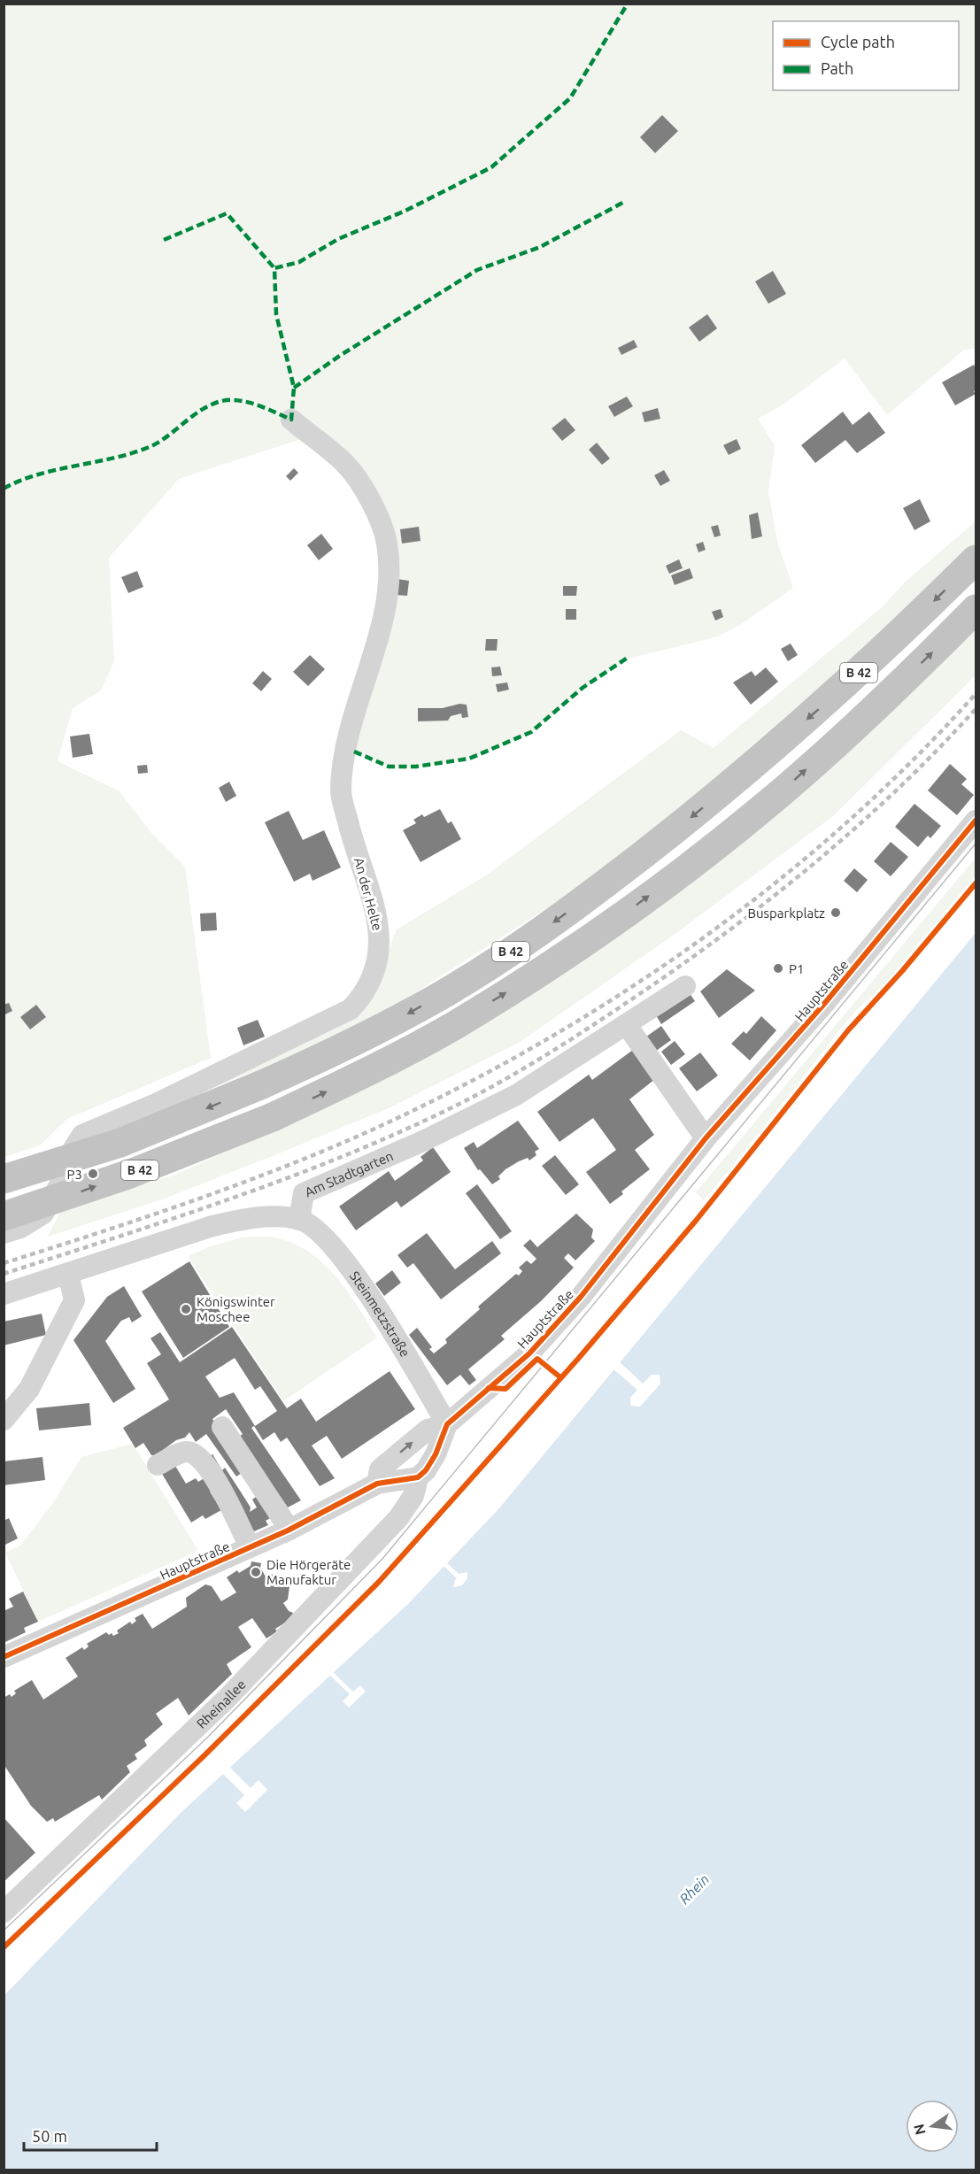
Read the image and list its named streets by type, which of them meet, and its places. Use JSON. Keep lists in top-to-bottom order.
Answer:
{
  "streets": {
    "highway": ["B 42"],
    "street": [
      "An der Helte",
      "Hauptstraße",
      "Am Stadtgarten",
      "Steinmetzstraße",
      "Rheinallee"
    ]
  },
  "crossings": [
    ["Hauptstraße", "Steinmetzstraße"],
    ["Hauptstraße", "Rheinallee"],
    ["Am Stadtgarten", "Steinmetzstraße"]
  ],
  "water": ["Rhein"],
  "places": [
    "Busparkplatz",
    "P1",
    "P3",
    "Königswinter Moschee",
    "Die Hörgeräte Manufaktur"
  ],
  "legend": ["Cycle path", "Path"],
  "scale_bar": "50 m",
  "north": "left"
}
